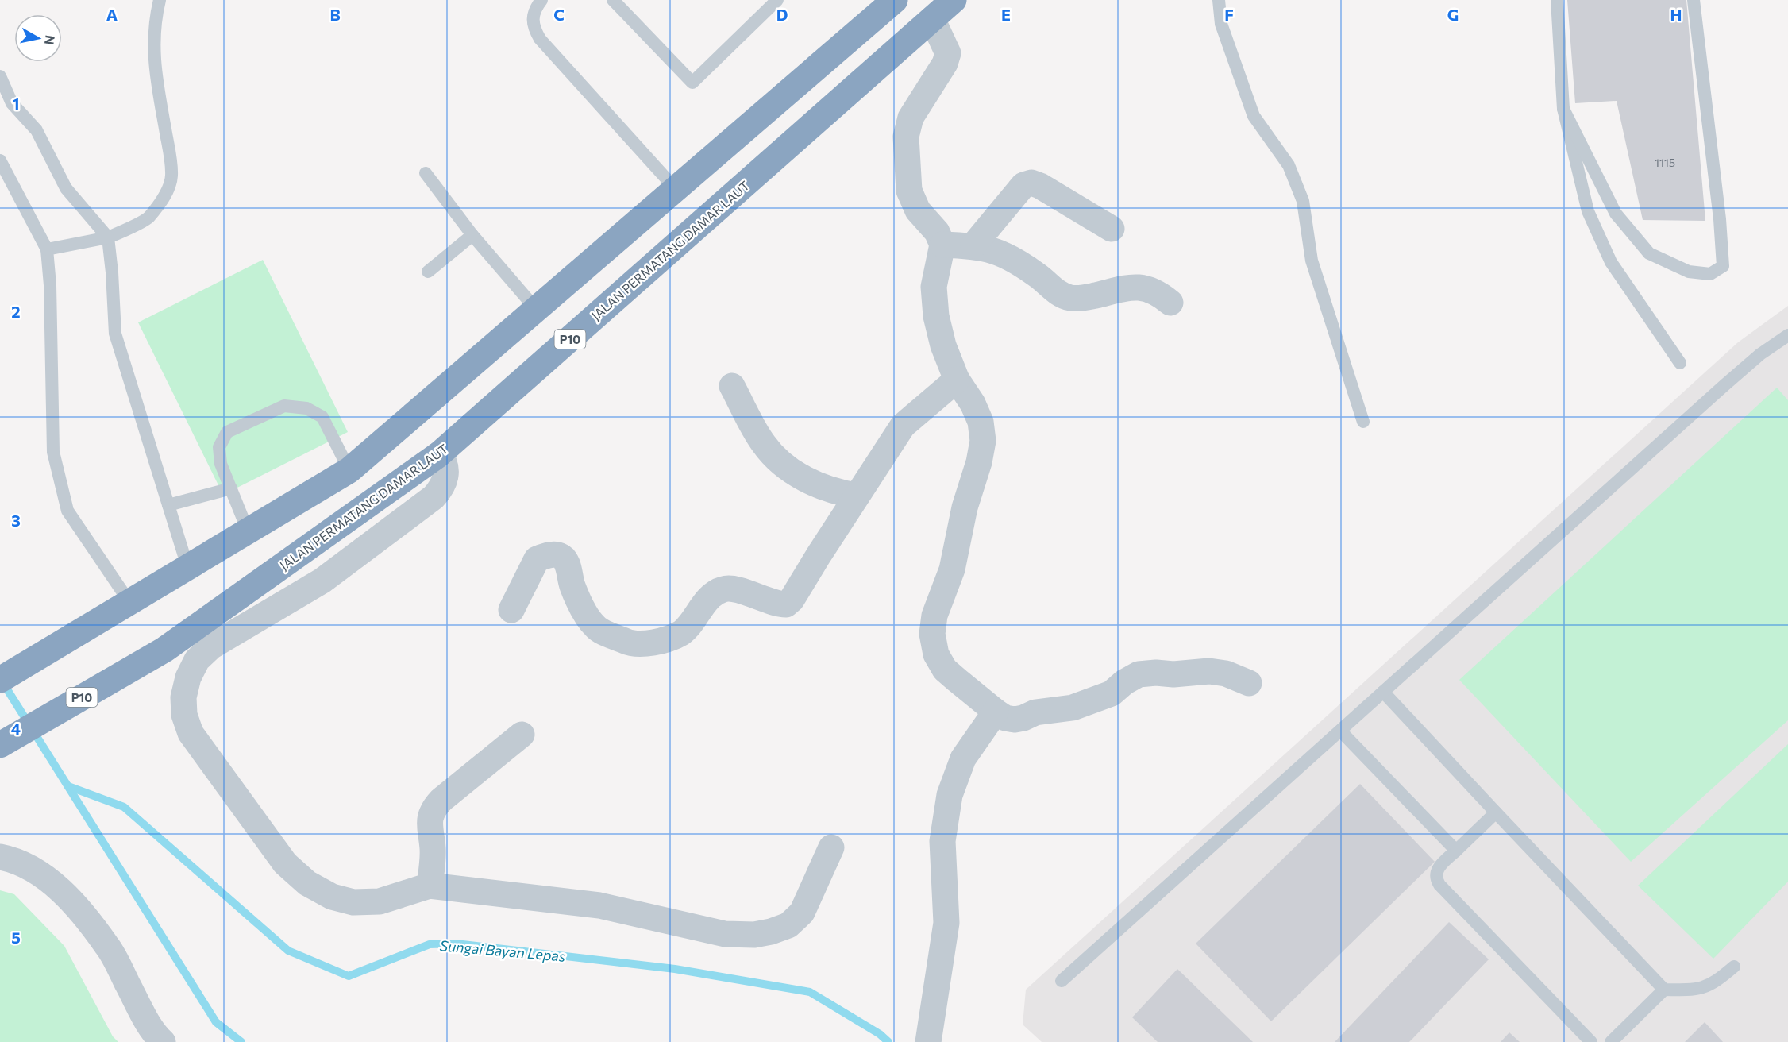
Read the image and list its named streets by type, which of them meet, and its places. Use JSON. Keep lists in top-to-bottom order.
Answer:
{
  "streets": {
    "highway": ["JALAN PERMATANG DAMAR LAUT", "P10"]
  },
  "water": ["Sungai Bayan Lepas"],
  "house_numbers": ["1115"],
  "north": "right",
  "grid": {
    "columns": [
      "A",
      "B",
      "C",
      "D",
      "E",
      "F",
      "G",
      "H"
    ],
    "rows": [
      "1",
      "2",
      "3",
      "4",
      "5"
    ]
  }
}
